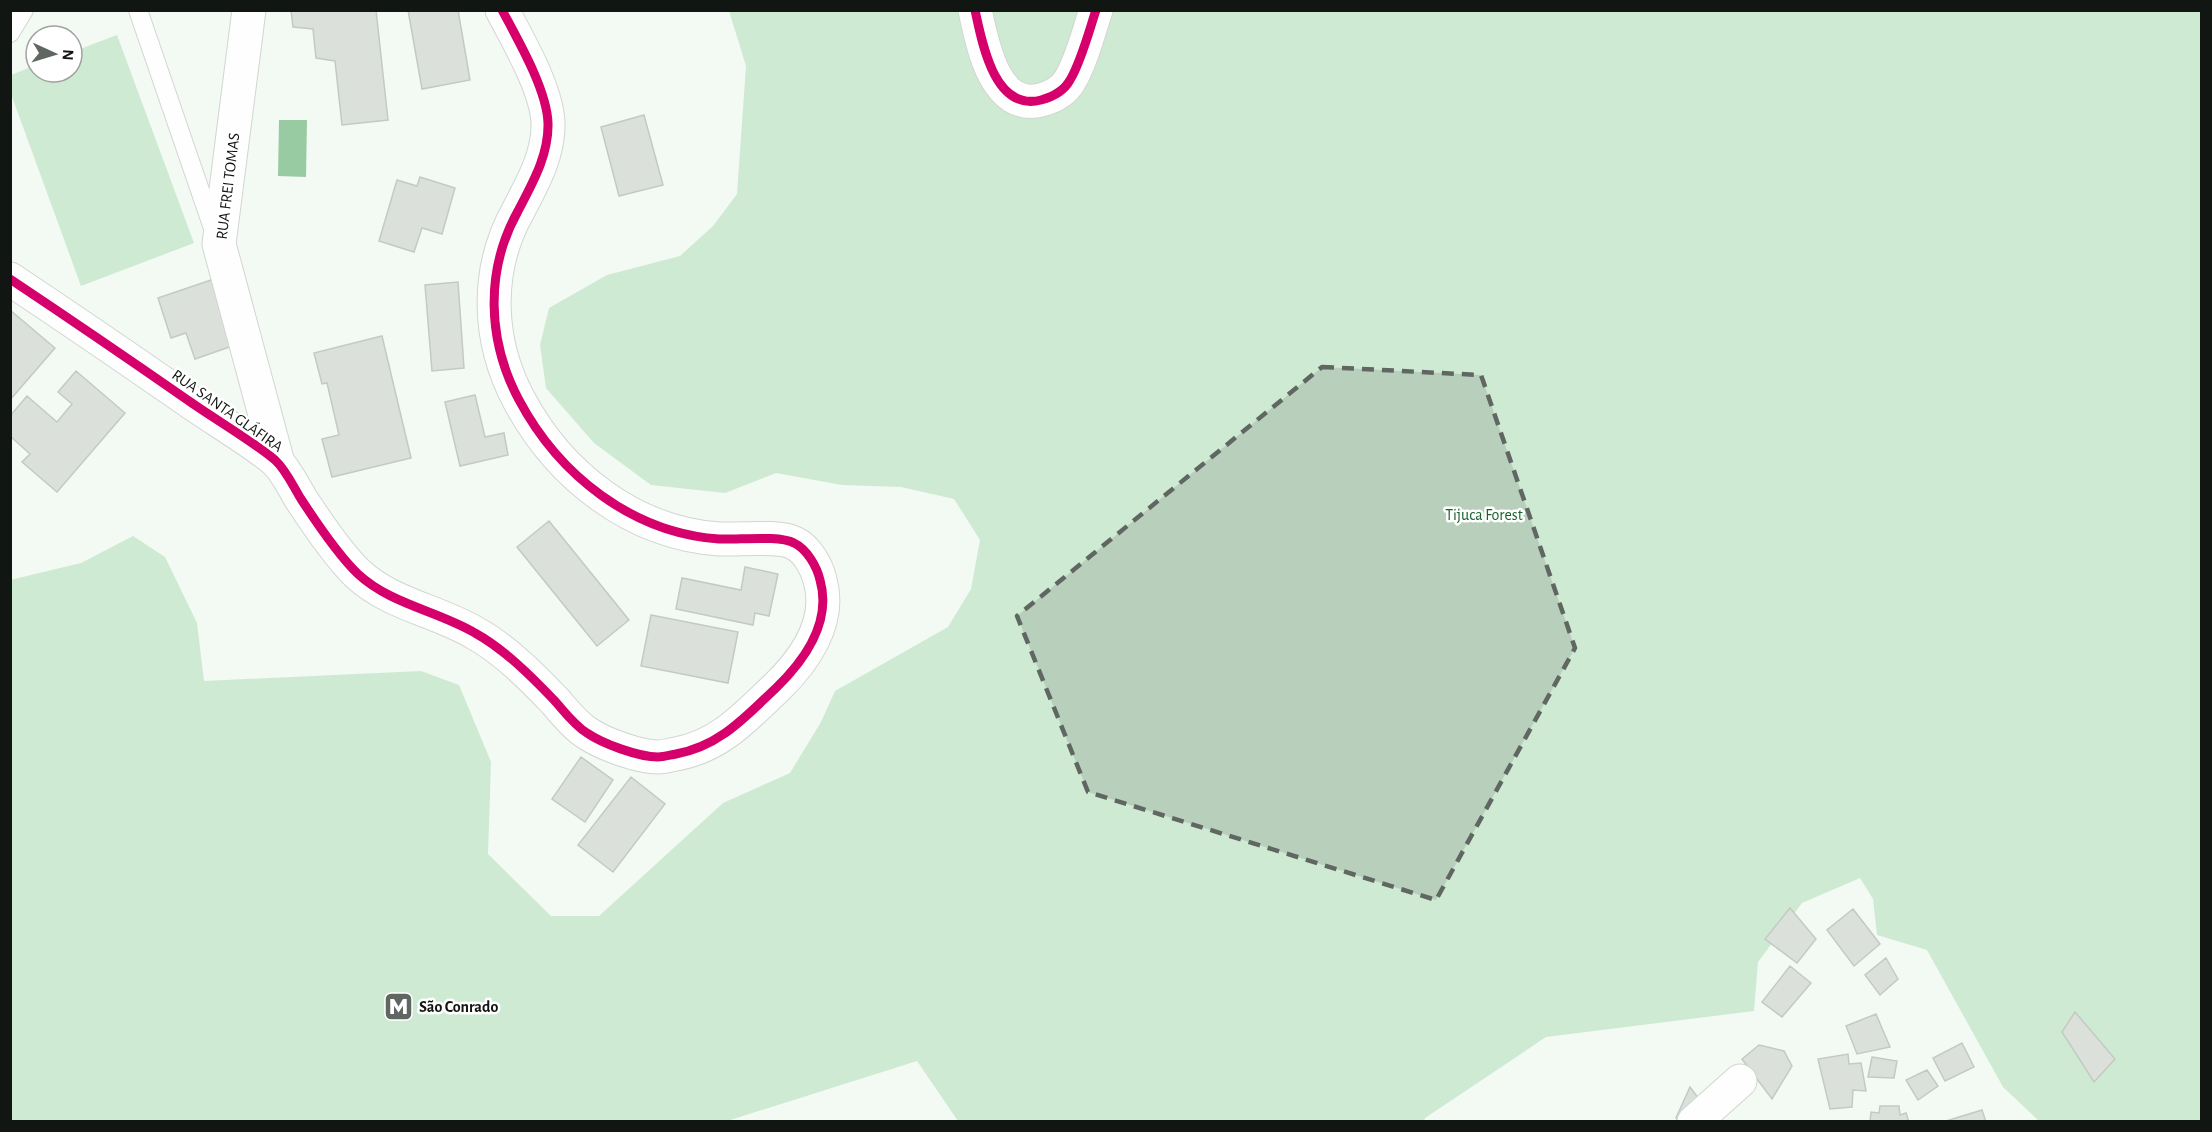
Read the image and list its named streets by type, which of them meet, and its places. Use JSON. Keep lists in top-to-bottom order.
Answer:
{
  "streets": {
    "street": ["RUA FREI TOMAS", "RUA SANTA GLÁFIRA"]
  },
  "crossings": [
    ["RUA FREI TOMAS", "RUA SANTA GLÁFIRA"]
  ],
  "parks": ["Tijuca Forest"],
  "places": {
    "metro station": ["São Conrado"]
  },
  "north": "right"
}
